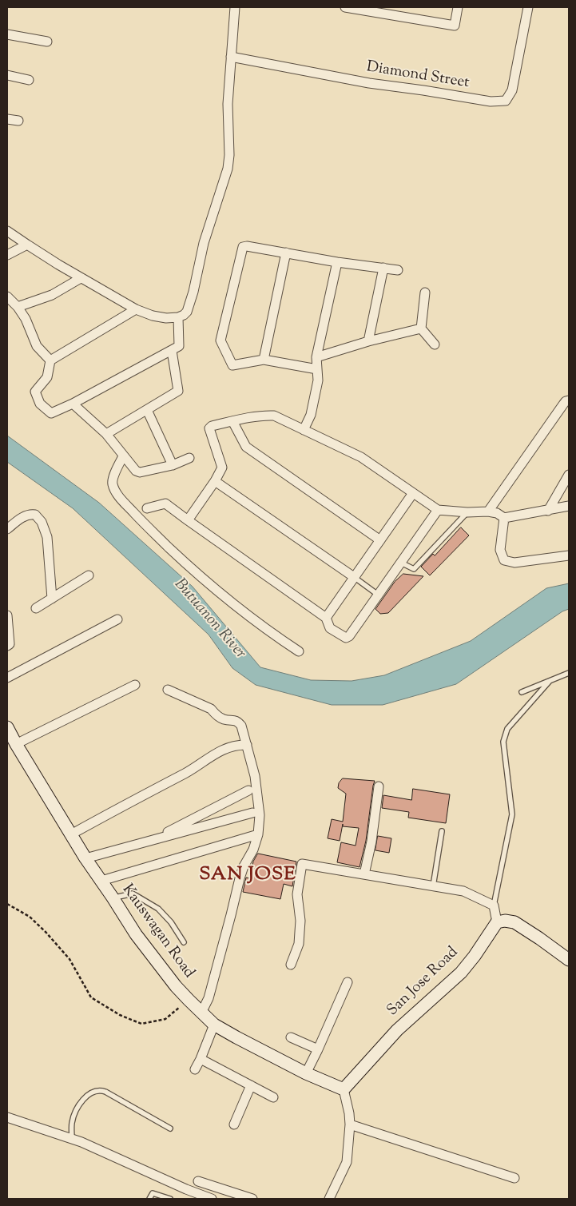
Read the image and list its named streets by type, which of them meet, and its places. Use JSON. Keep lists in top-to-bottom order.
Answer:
{
  "streets": {
    "street": ["Diamond Street", "Kauswagan Road", "San Jose Road"]
  },
  "crossings": [
    ["Kauswagan Road", "San Jose Road"]
  ],
  "districts": ["SAN JOSE"],
  "water": ["Butuanon River"]
}
